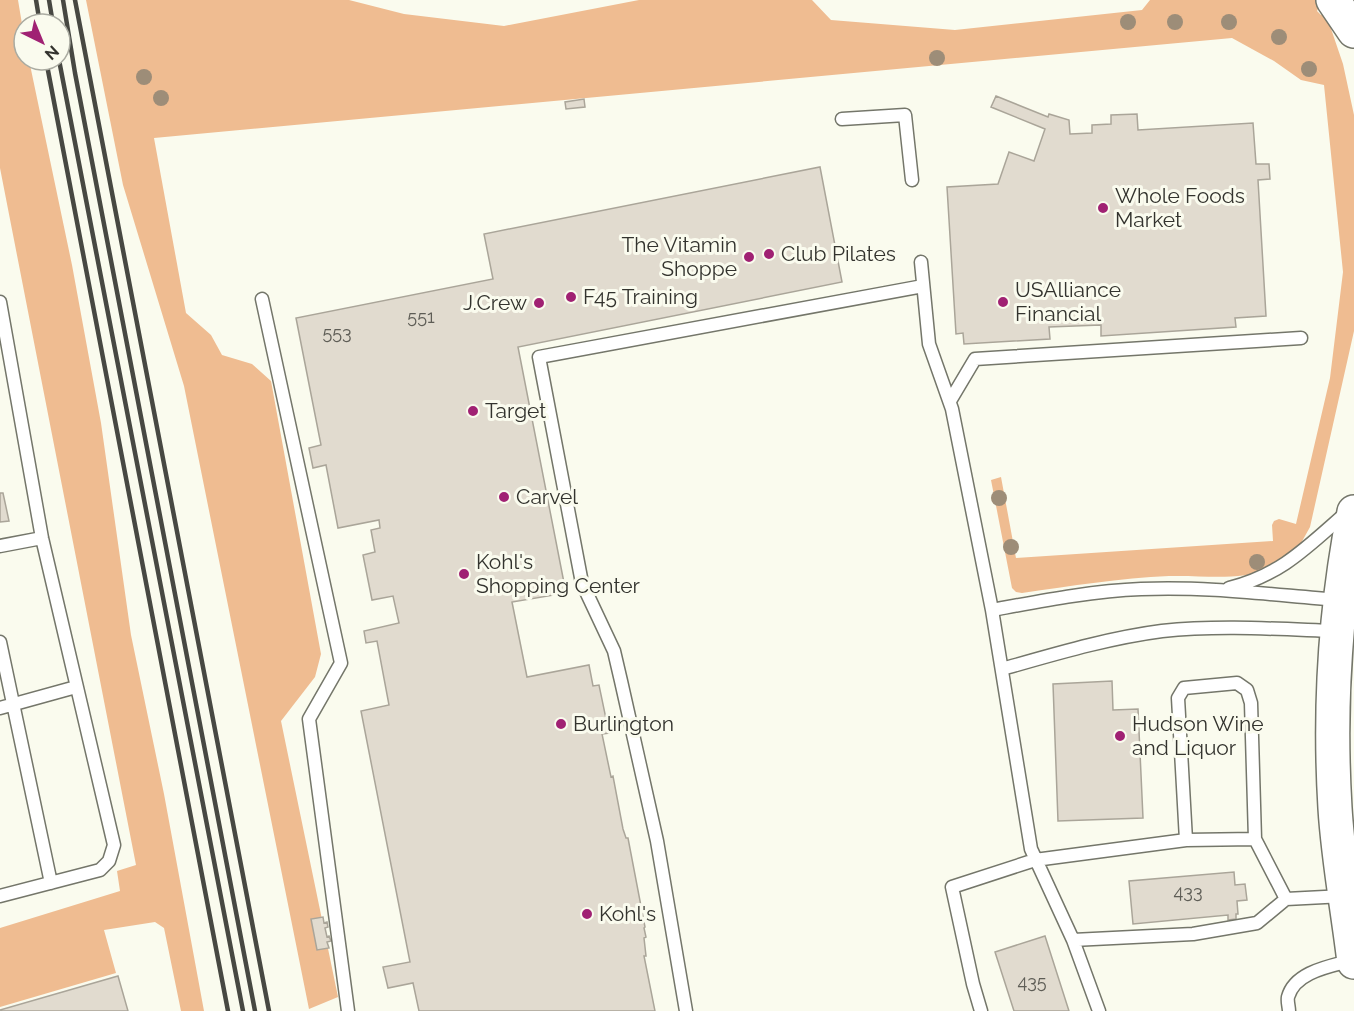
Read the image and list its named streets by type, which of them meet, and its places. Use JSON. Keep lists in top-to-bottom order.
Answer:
{
  "places": [
    "Whole Foods Market",
    "Club Pilates",
    "The Vitamin Shoppe",
    "F45 Training",
    "USAlliance Financial",
    "J.Crew",
    "Target",
    "Carvel",
    "Kohl's Shopping Center",
    "Burlington",
    "Hudson Wine and Liquor",
    "Kohl's"
  ],
  "house_numbers": [
    "551",
    "553",
    "433",
    "435"
  ],
  "north": "bottom right"
}
